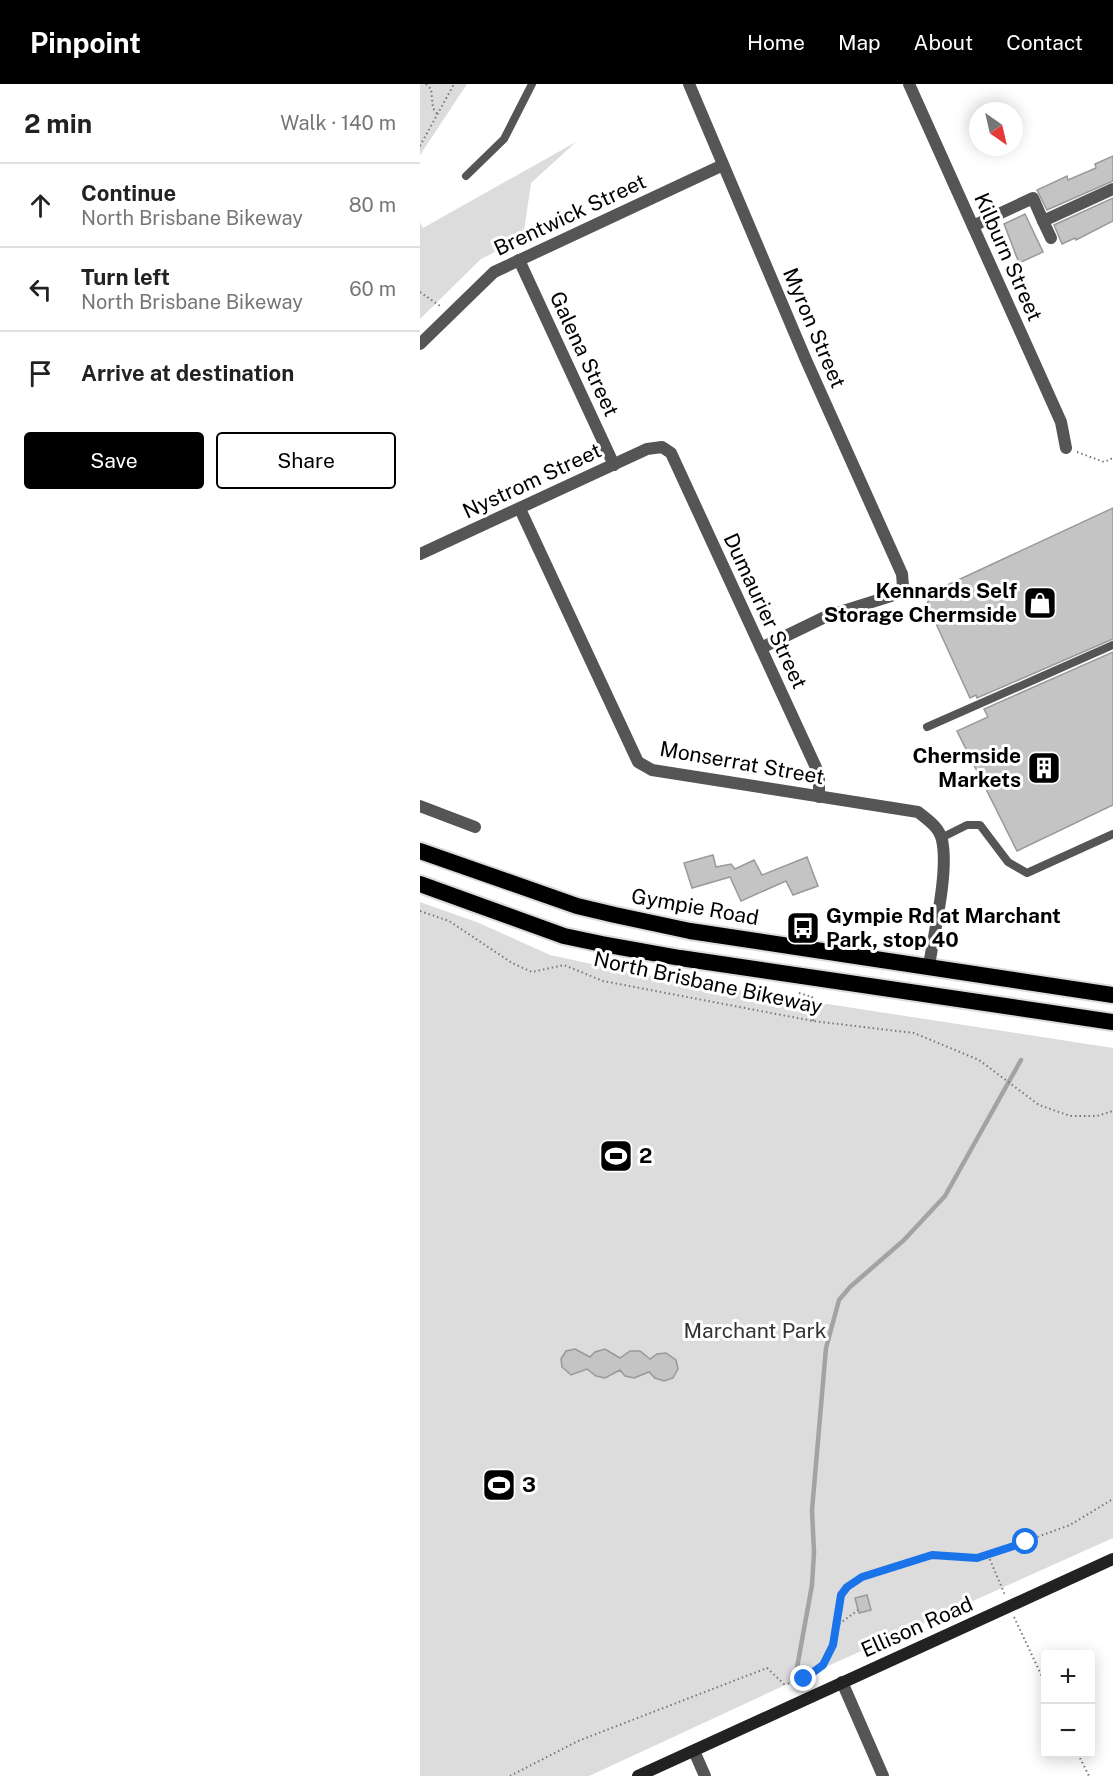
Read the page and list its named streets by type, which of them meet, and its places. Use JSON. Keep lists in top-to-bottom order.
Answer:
{
  "streets": {
    "highway": ["Gympie Road"],
    "main road": ["Ellison Road"],
    "street": [
      "Brentwick Street",
      "Kilburn Street",
      "Myron Street",
      "Galena Street",
      "Nystrom Street",
      "Dumaurier Street",
      "Monserrat Street"
    ],
    "path": ["North Brisbane Bikeway"]
  },
  "crossings": [
    ["Brentwick Street", "Myron Street"],
    ["Brentwick Street", "Galena Street"],
    ["Myron Street", "Dumaurier Street"],
    ["Galena Street", "Nystrom Street"],
    ["Nystrom Street", "Dumaurier Street"],
    ["Nystrom Street", "Monserrat Street"],
    ["Dumaurier Street", "Monserrat Street"]
  ],
  "parks": ["Marchant Park"],
  "places": {
    "shop": ["Kennards Self Storage Chermside"],
    "building": ["Chermside Markets"],
    "bus stop": ["Gympie Rd at Marchant Park, stop 40"],
    "sports": ["2", "3"]
  },
  "north": "bottom right",
  "page": {
    "header": "Pinpoint",
    "nav": [
      "Home",
      "Map",
      "About",
      "Contact"
    ],
    "heading": ["2 min", "Walk · 140 m"],
    "list": [
      ["Continue", "North Brisbane Bikeway", "80 m"],
      ["Turn left", "North Brisbane Bikeway", "60 m"],
      "Arrive at destination"
    ],
    "buttons": ["Save", "Share"],
    "map_buttons": ["+", "−"]
  }
}
